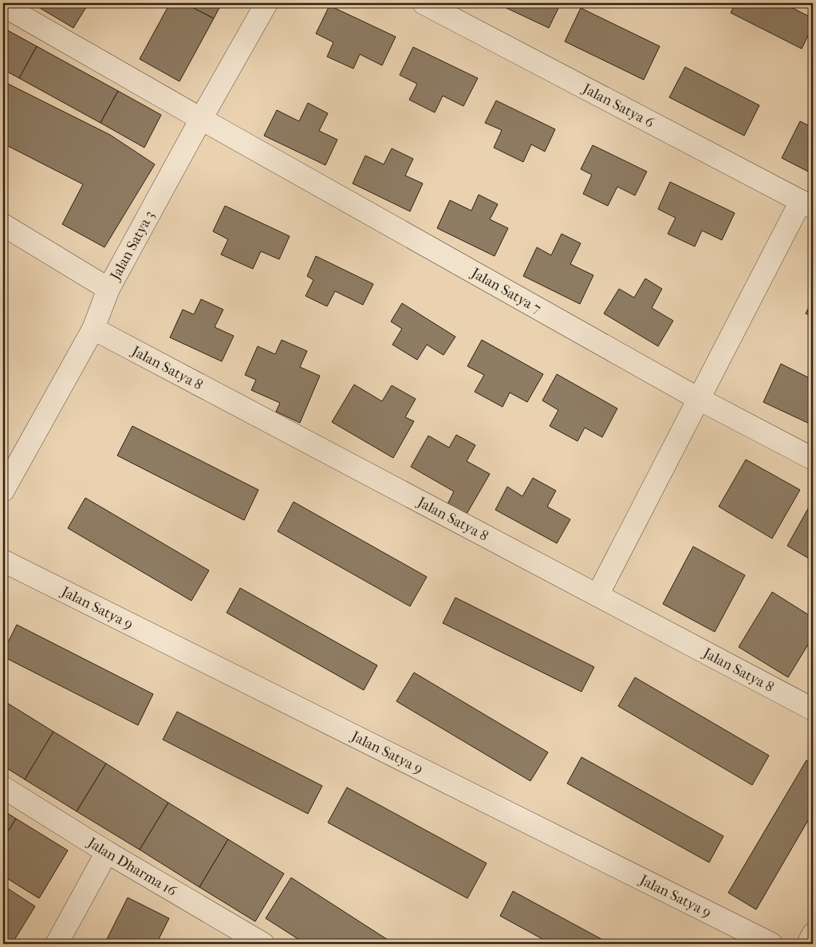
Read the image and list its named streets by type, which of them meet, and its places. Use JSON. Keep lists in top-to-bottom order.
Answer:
{
  "streets": {
    "street": [
      "Jalan Satya 6",
      "Jalan Satya 3",
      "Jalan Satya 7",
      "Jalan Satya 8",
      "Jalan Satya 9",
      "Jalan Dharma 16"
    ]
  },
  "crossings": [
    ["Jalan Satya 3", "Jalan Satya 7"],
    ["Jalan Satya 3", "Jalan Satya 8"]
  ]
}
